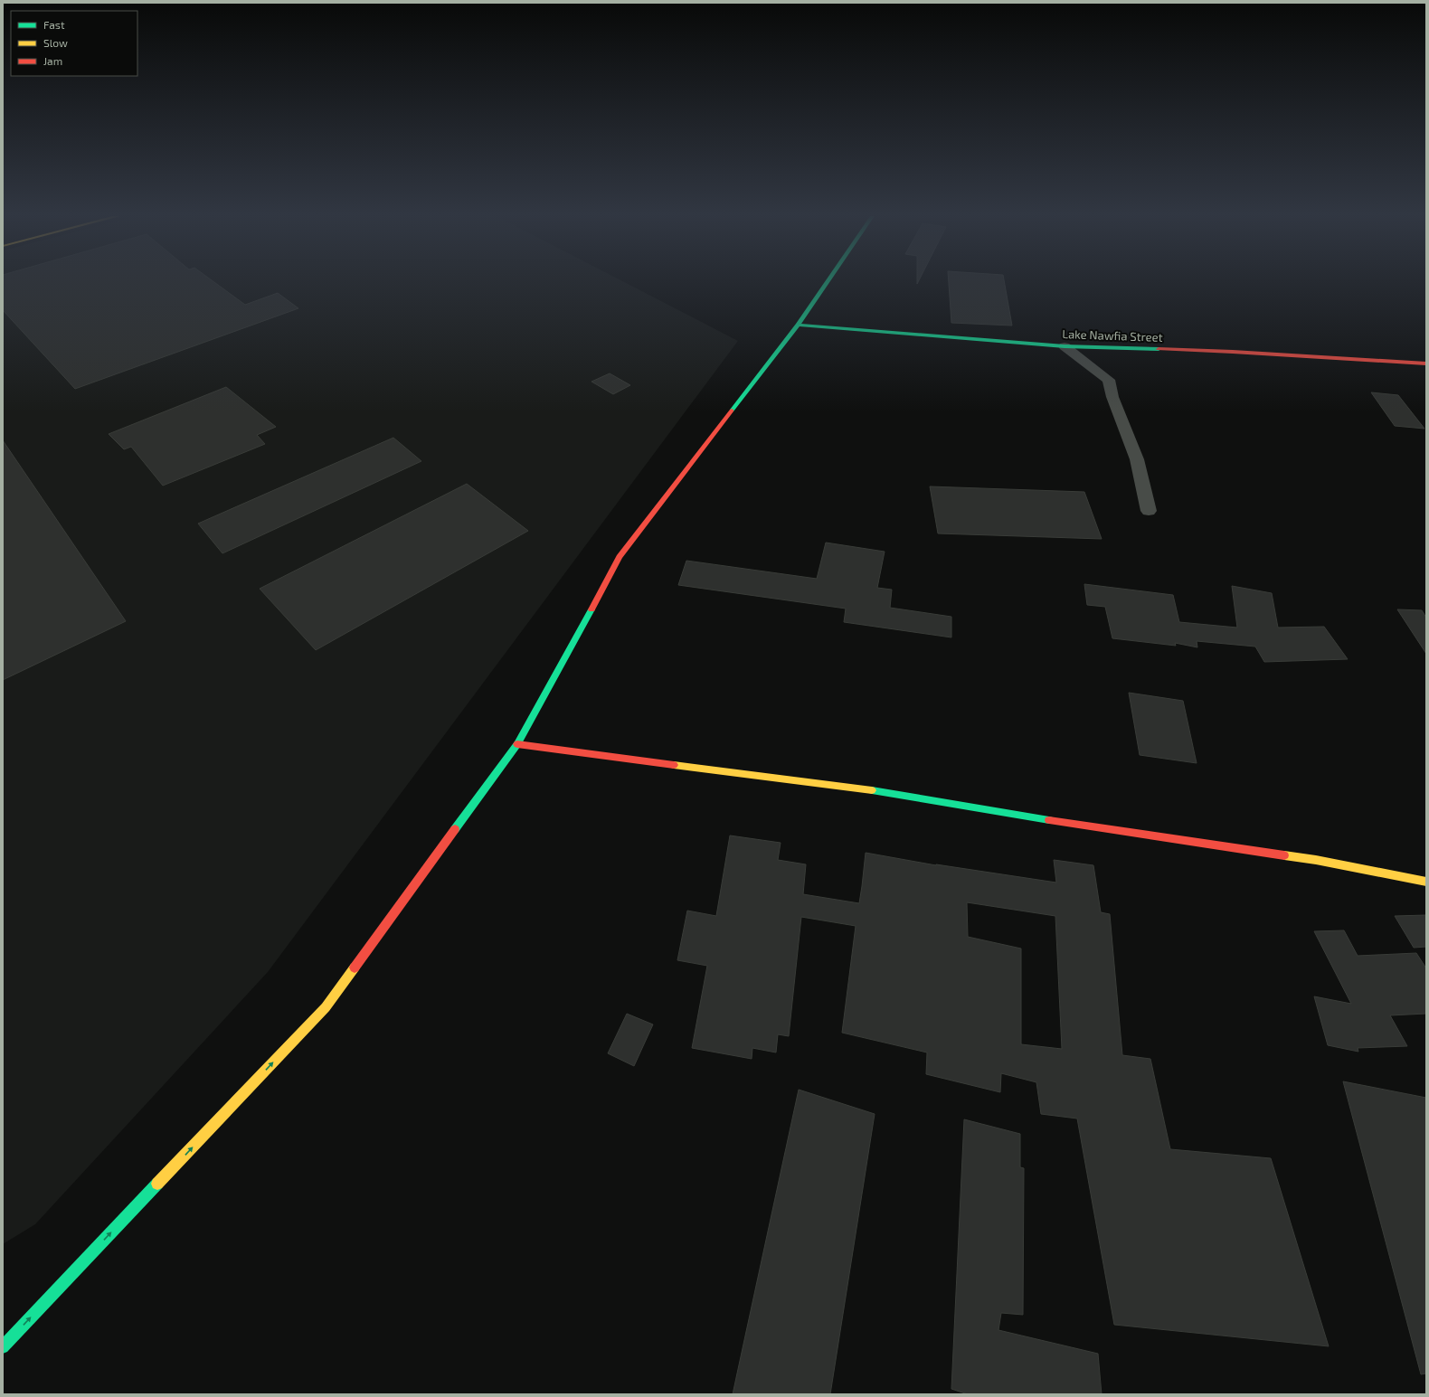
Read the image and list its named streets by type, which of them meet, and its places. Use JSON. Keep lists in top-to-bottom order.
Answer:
{
  "streets": {
    "street": ["Lake Nawfia Street"]
  },
  "legend": ["Fast", "Slow", "Jam"]
}
